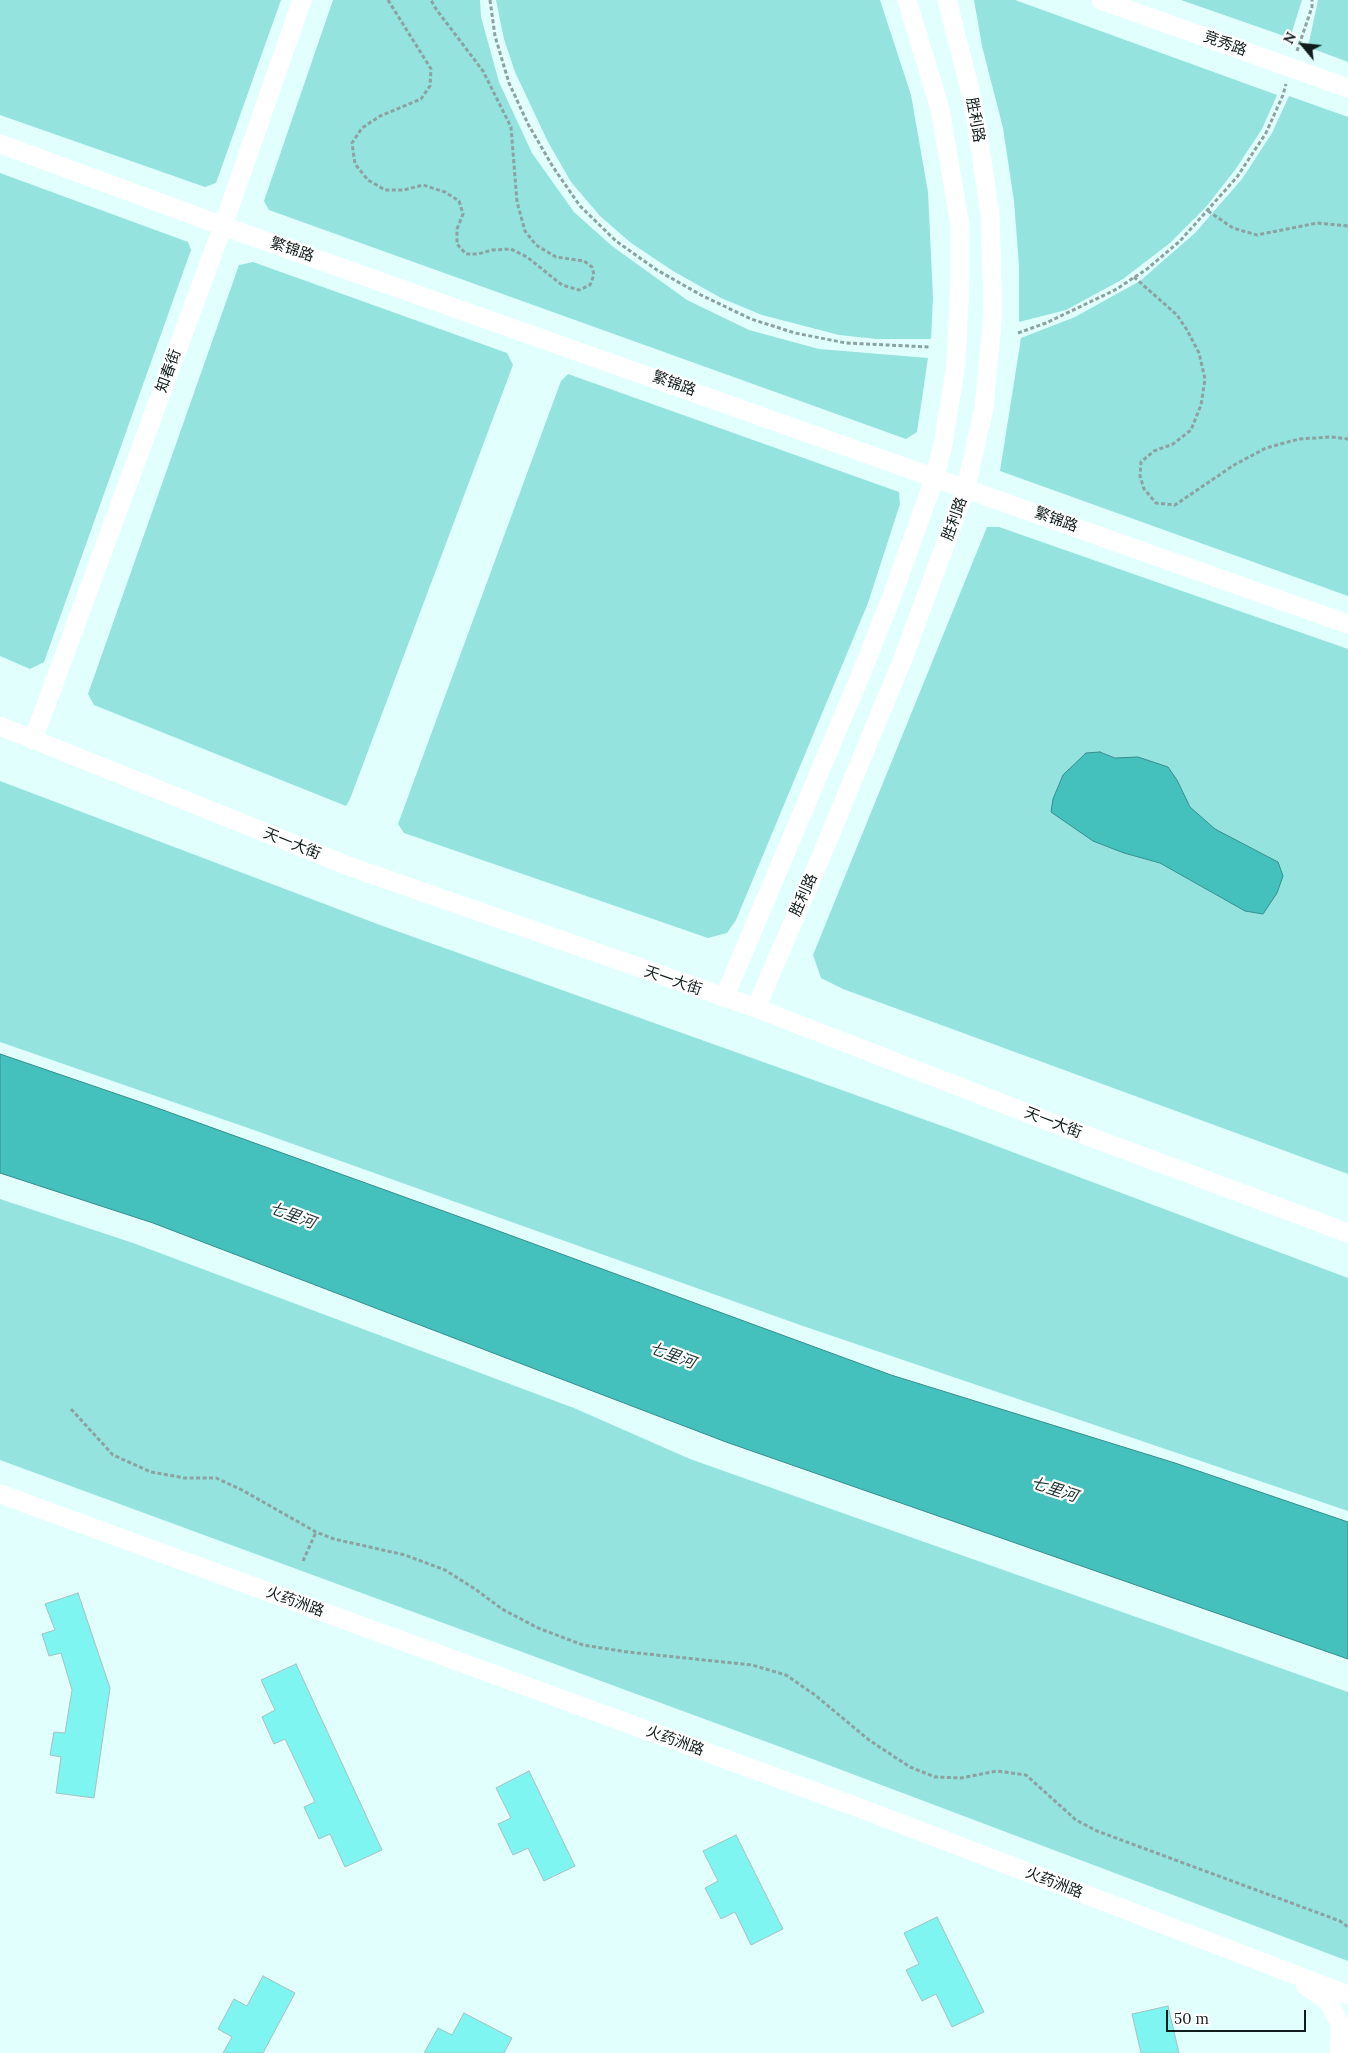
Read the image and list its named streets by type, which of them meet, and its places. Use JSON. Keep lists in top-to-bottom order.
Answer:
{
  "streets": {
    "street": [
      "竞秀路",
      "胜利路",
      "繁锦路",
      "知春街",
      "天一大街",
      "火药洲路"
    ]
  },
  "crossings": [
    ["胜利路", "繁锦路"],
    ["胜利路", "天一大街"],
    ["繁锦路", "知春街"],
    ["知春街", "天一大街"]
  ],
  "water": ["七里河"],
  "scale_bar": "50 m",
  "north": "top left"
}
